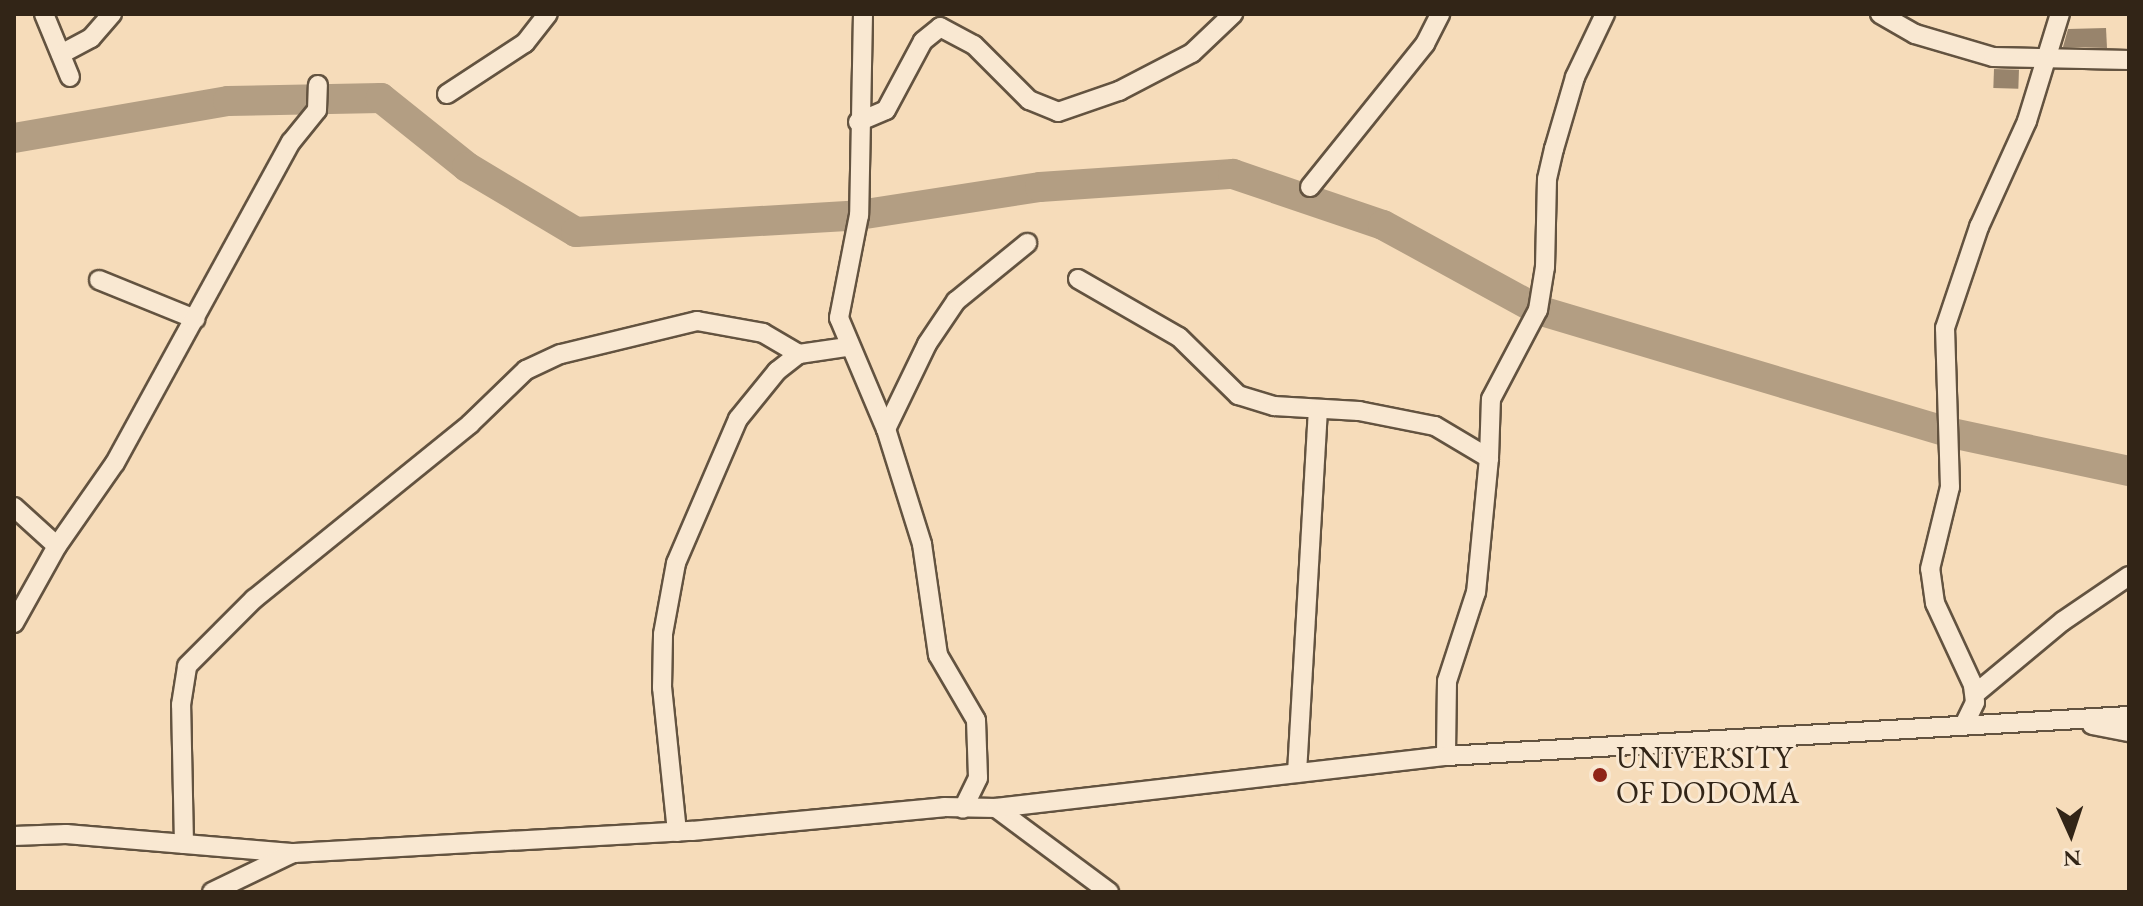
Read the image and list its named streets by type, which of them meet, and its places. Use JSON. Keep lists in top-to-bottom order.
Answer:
{
  "places": ["UNIVERSITY OF DODOMA"],
  "north": "bottom"
}
